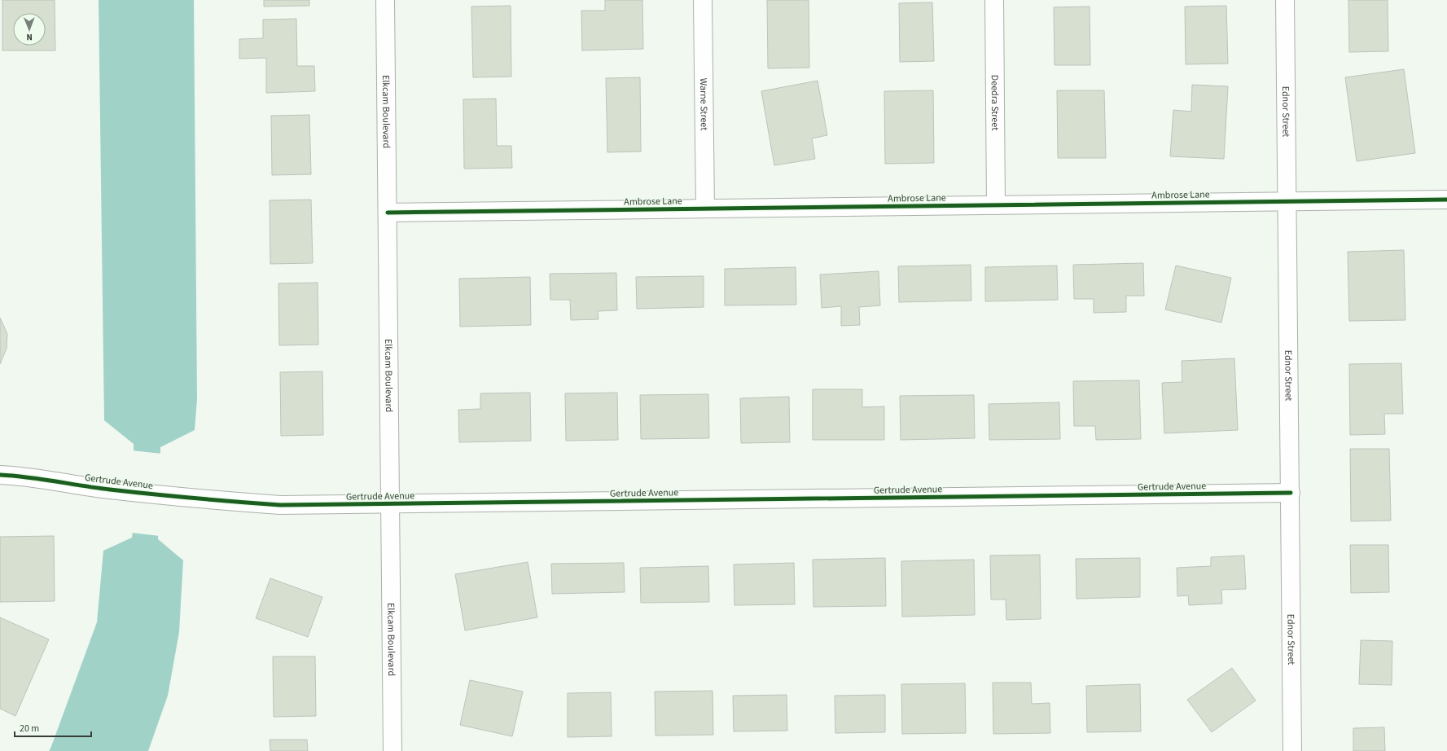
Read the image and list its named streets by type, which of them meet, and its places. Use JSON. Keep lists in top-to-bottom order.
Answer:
{
  "streets": {
    "street": [
      "Deedra Street",
      "Warne Street",
      "Elkcam Boulevard",
      "Ednor Street",
      "Ambrose Lane",
      "Gertrude Avenue"
    ]
  },
  "crossings": [
    ["Deedra Street", "Ambrose Lane"],
    ["Warne Street", "Ambrose Lane"],
    ["Elkcam Boulevard", "Ambrose Lane"],
    ["Elkcam Boulevard", "Gertrude Avenue"],
    ["Ednor Street", "Ambrose Lane"],
    ["Ednor Street", "Gertrude Avenue"]
  ],
  "scale_bar": "20 m",
  "north": "bottom"
}
